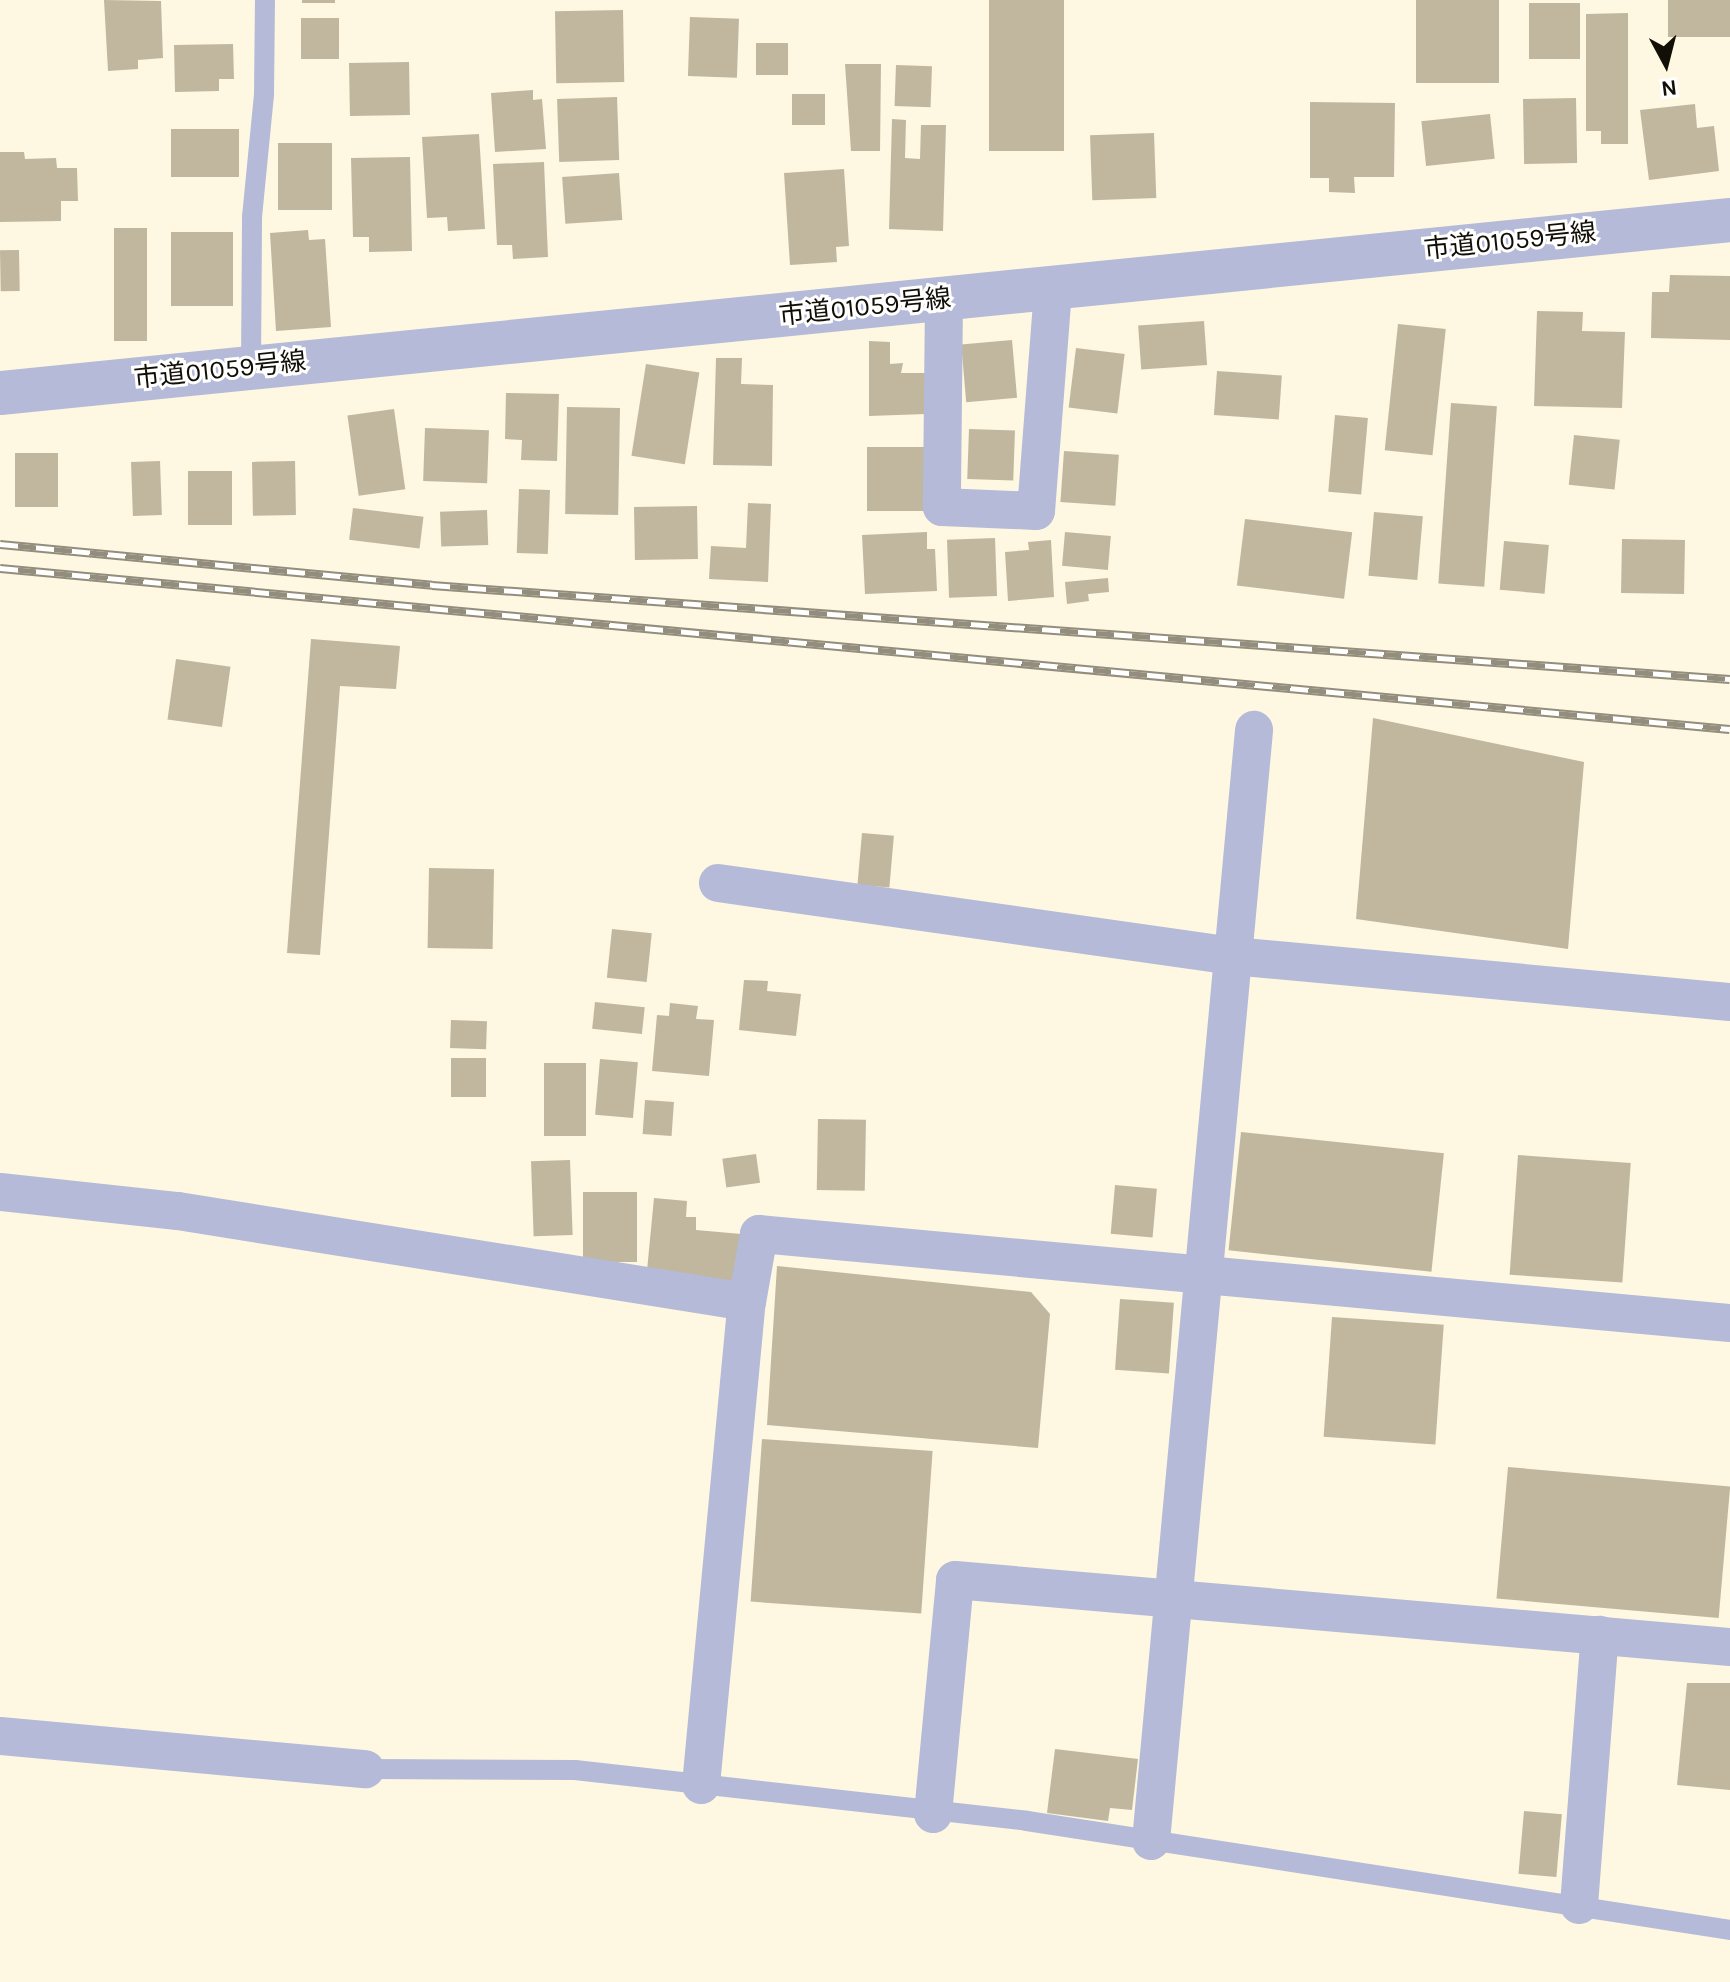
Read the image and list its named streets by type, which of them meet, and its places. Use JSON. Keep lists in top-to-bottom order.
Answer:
{
  "streets": {
    "street": ["市道01059号線"]
  },
  "north": "bottom"
}
